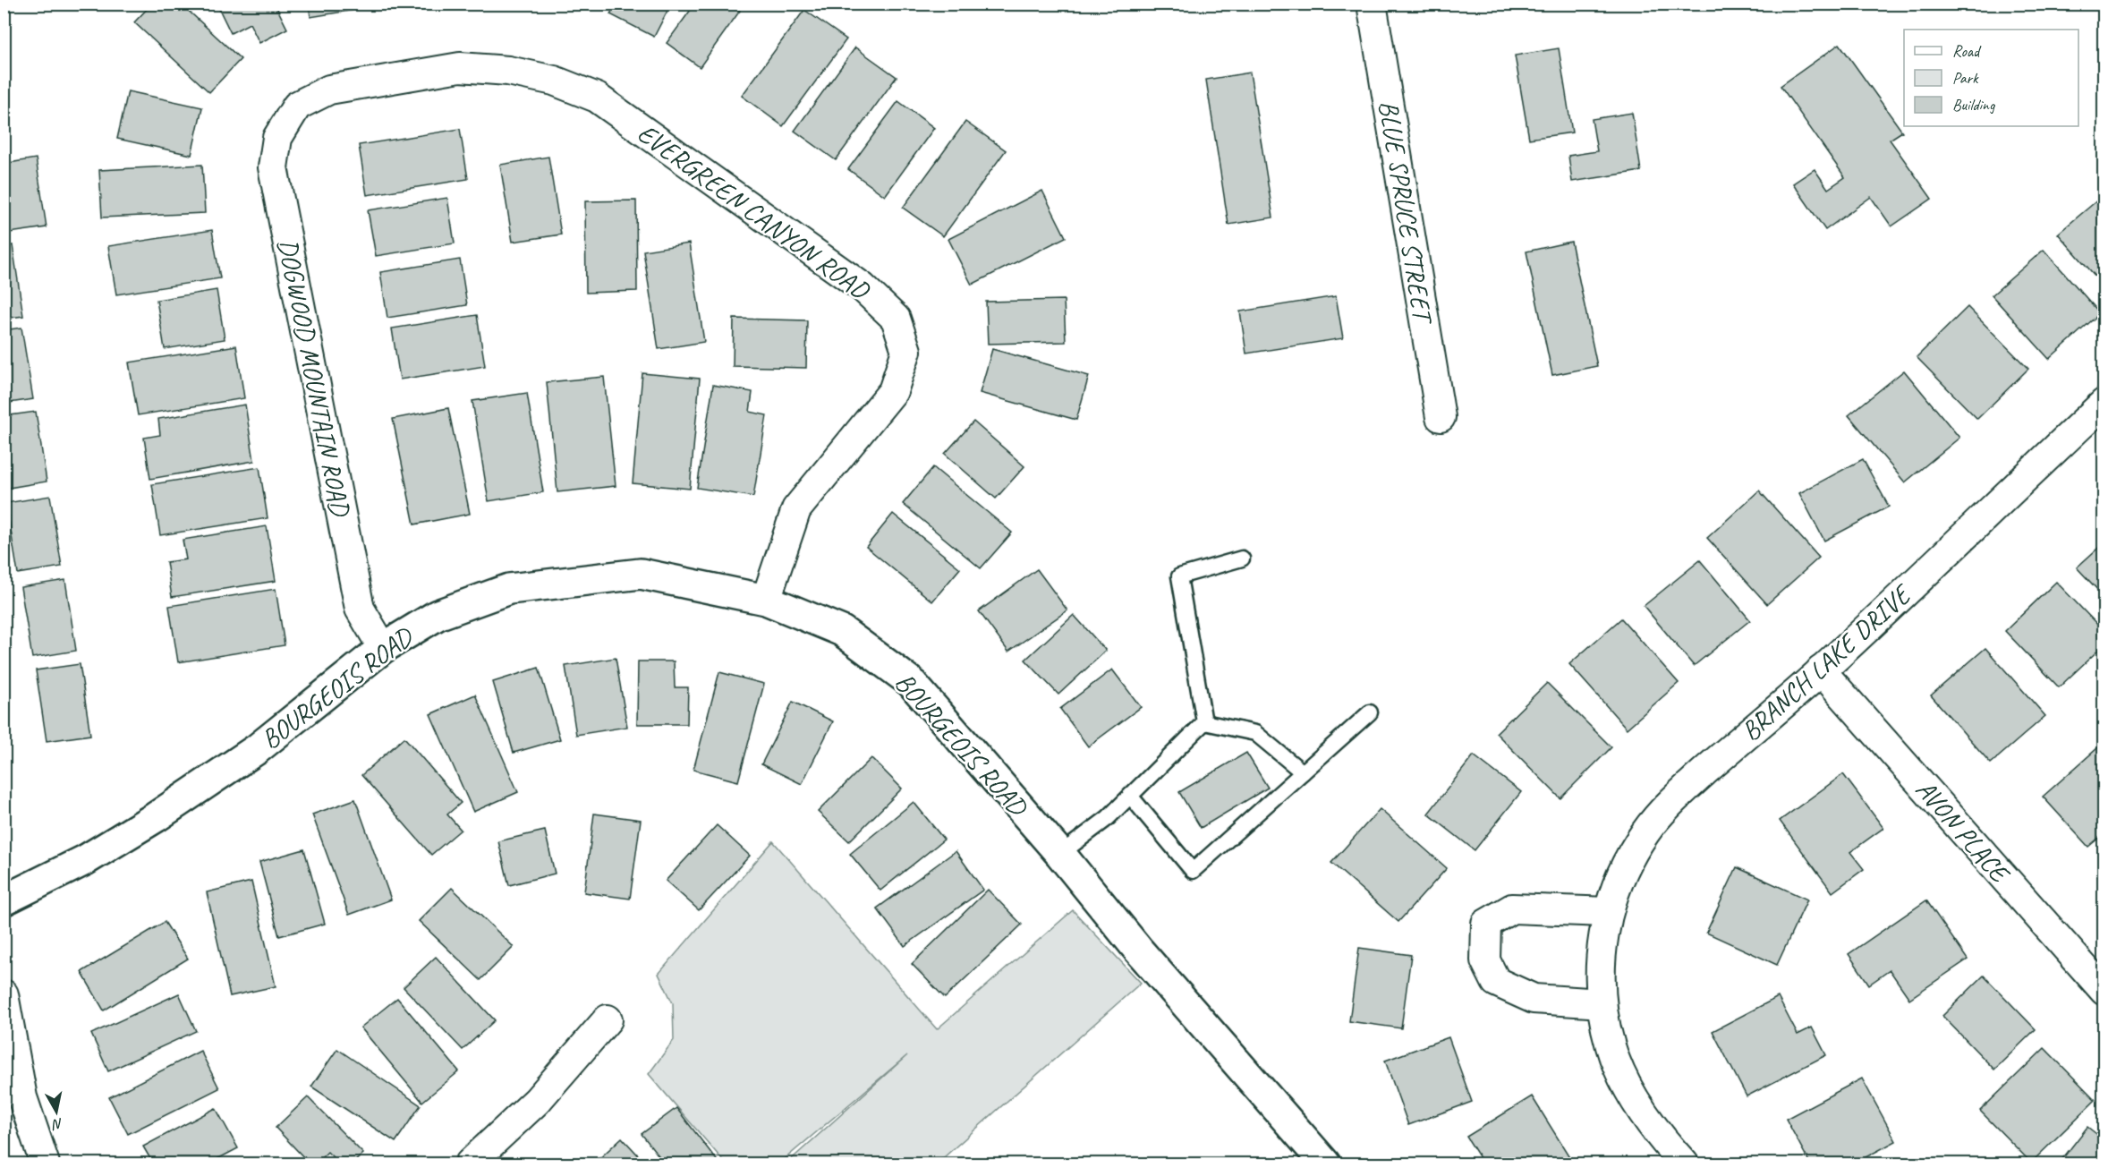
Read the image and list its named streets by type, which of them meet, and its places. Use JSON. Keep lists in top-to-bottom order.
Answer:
{
  "streets": {
    "street": [
      "BLUE SPRUCE STREET",
      "EVERGREEN CANYON ROAD",
      "DOGWOOD MOUNTAIN ROAD",
      "BRANCH LAKE DRIVE",
      "BOURGEOIS ROAD",
      "AVON PLACE"
    ]
  },
  "crossings": [
    ["EVERGREEN CANYON ROAD", "DOGWOOD MOUNTAIN ROAD"],
    ["EVERGREEN CANYON ROAD", "BOURGEOIS ROAD"],
    ["DOGWOOD MOUNTAIN ROAD", "BOURGEOIS ROAD"],
    ["BRANCH LAKE DRIVE", "AVON PLACE"]
  ],
  "legend": ["Road", "Park", "Building"],
  "north": "bottom"
}
